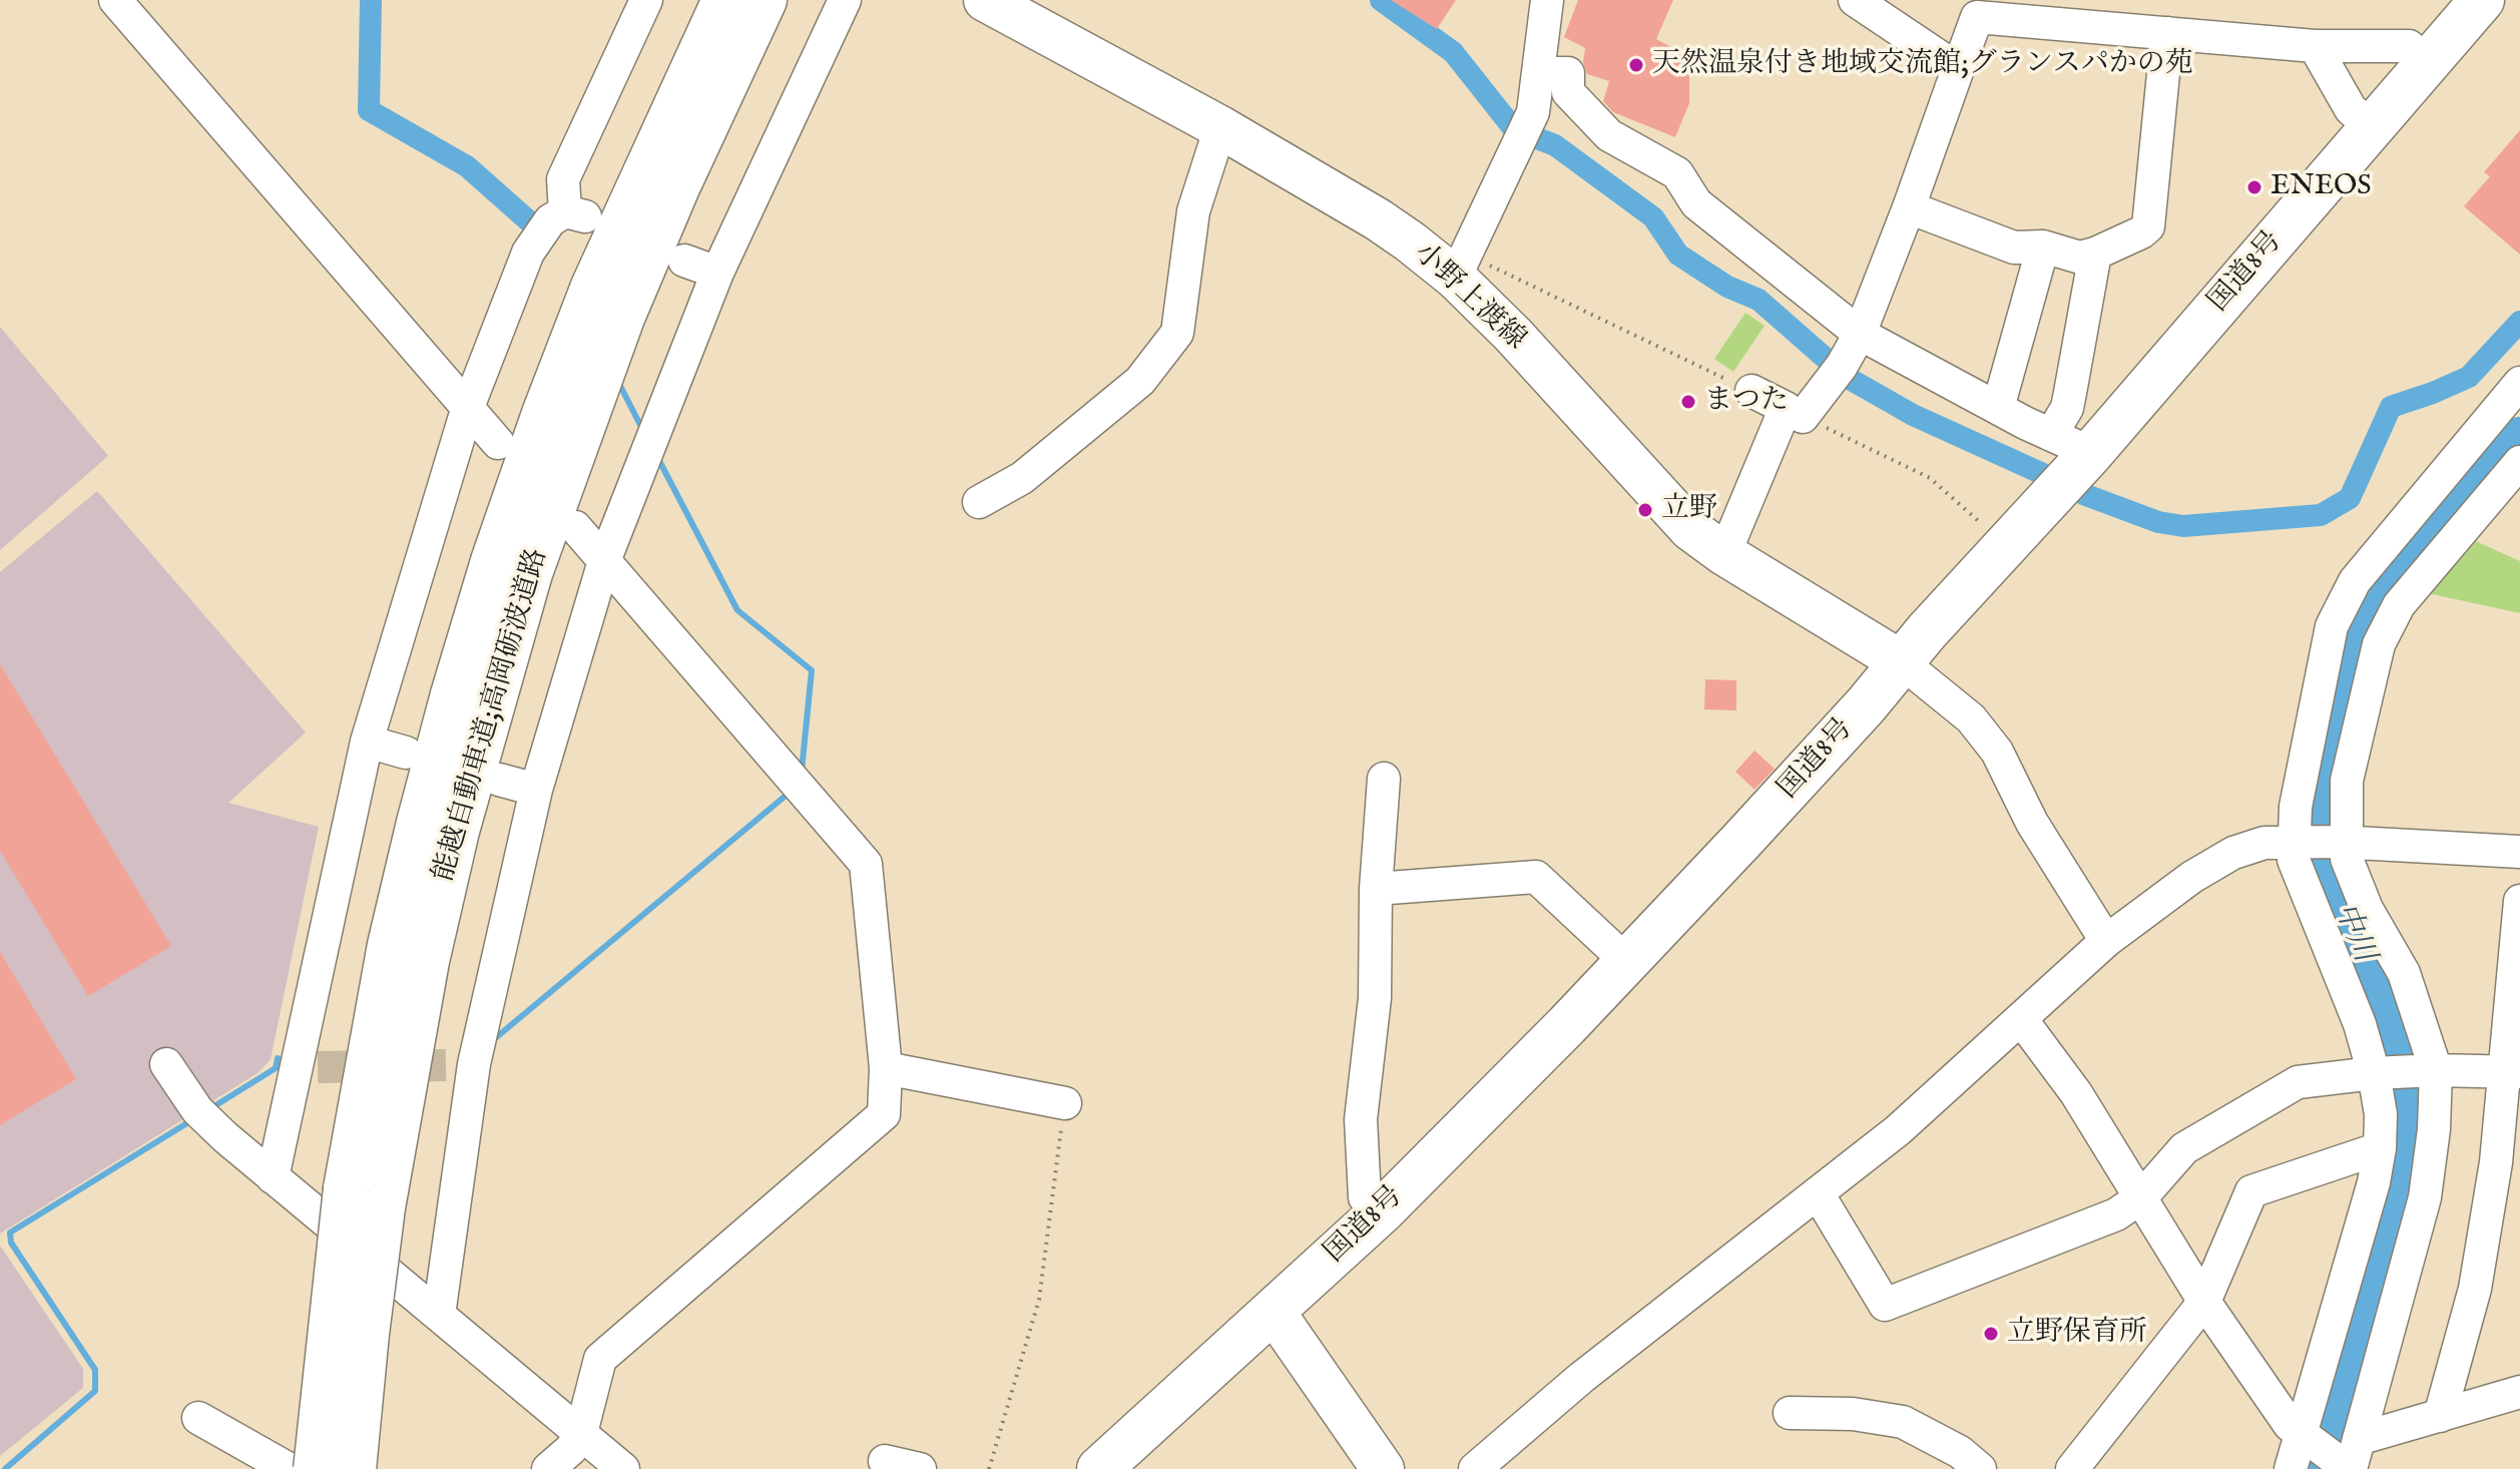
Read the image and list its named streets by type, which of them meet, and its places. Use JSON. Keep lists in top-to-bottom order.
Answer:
{
  "streets": {
    "highway": ["国道8号", "能越自動車道;高岡砺波道路"],
    "main road": ["小野上渡線"]
  },
  "crossings": [
    ["国道8号", "小野上渡線"]
  ],
  "water": ["中川"],
  "places": [
    "天然温泉付き地域交流館;グランスパかの苑",
    "ENEOS",
    "まつた",
    "立野",
    "立野保育所"
  ]
}
